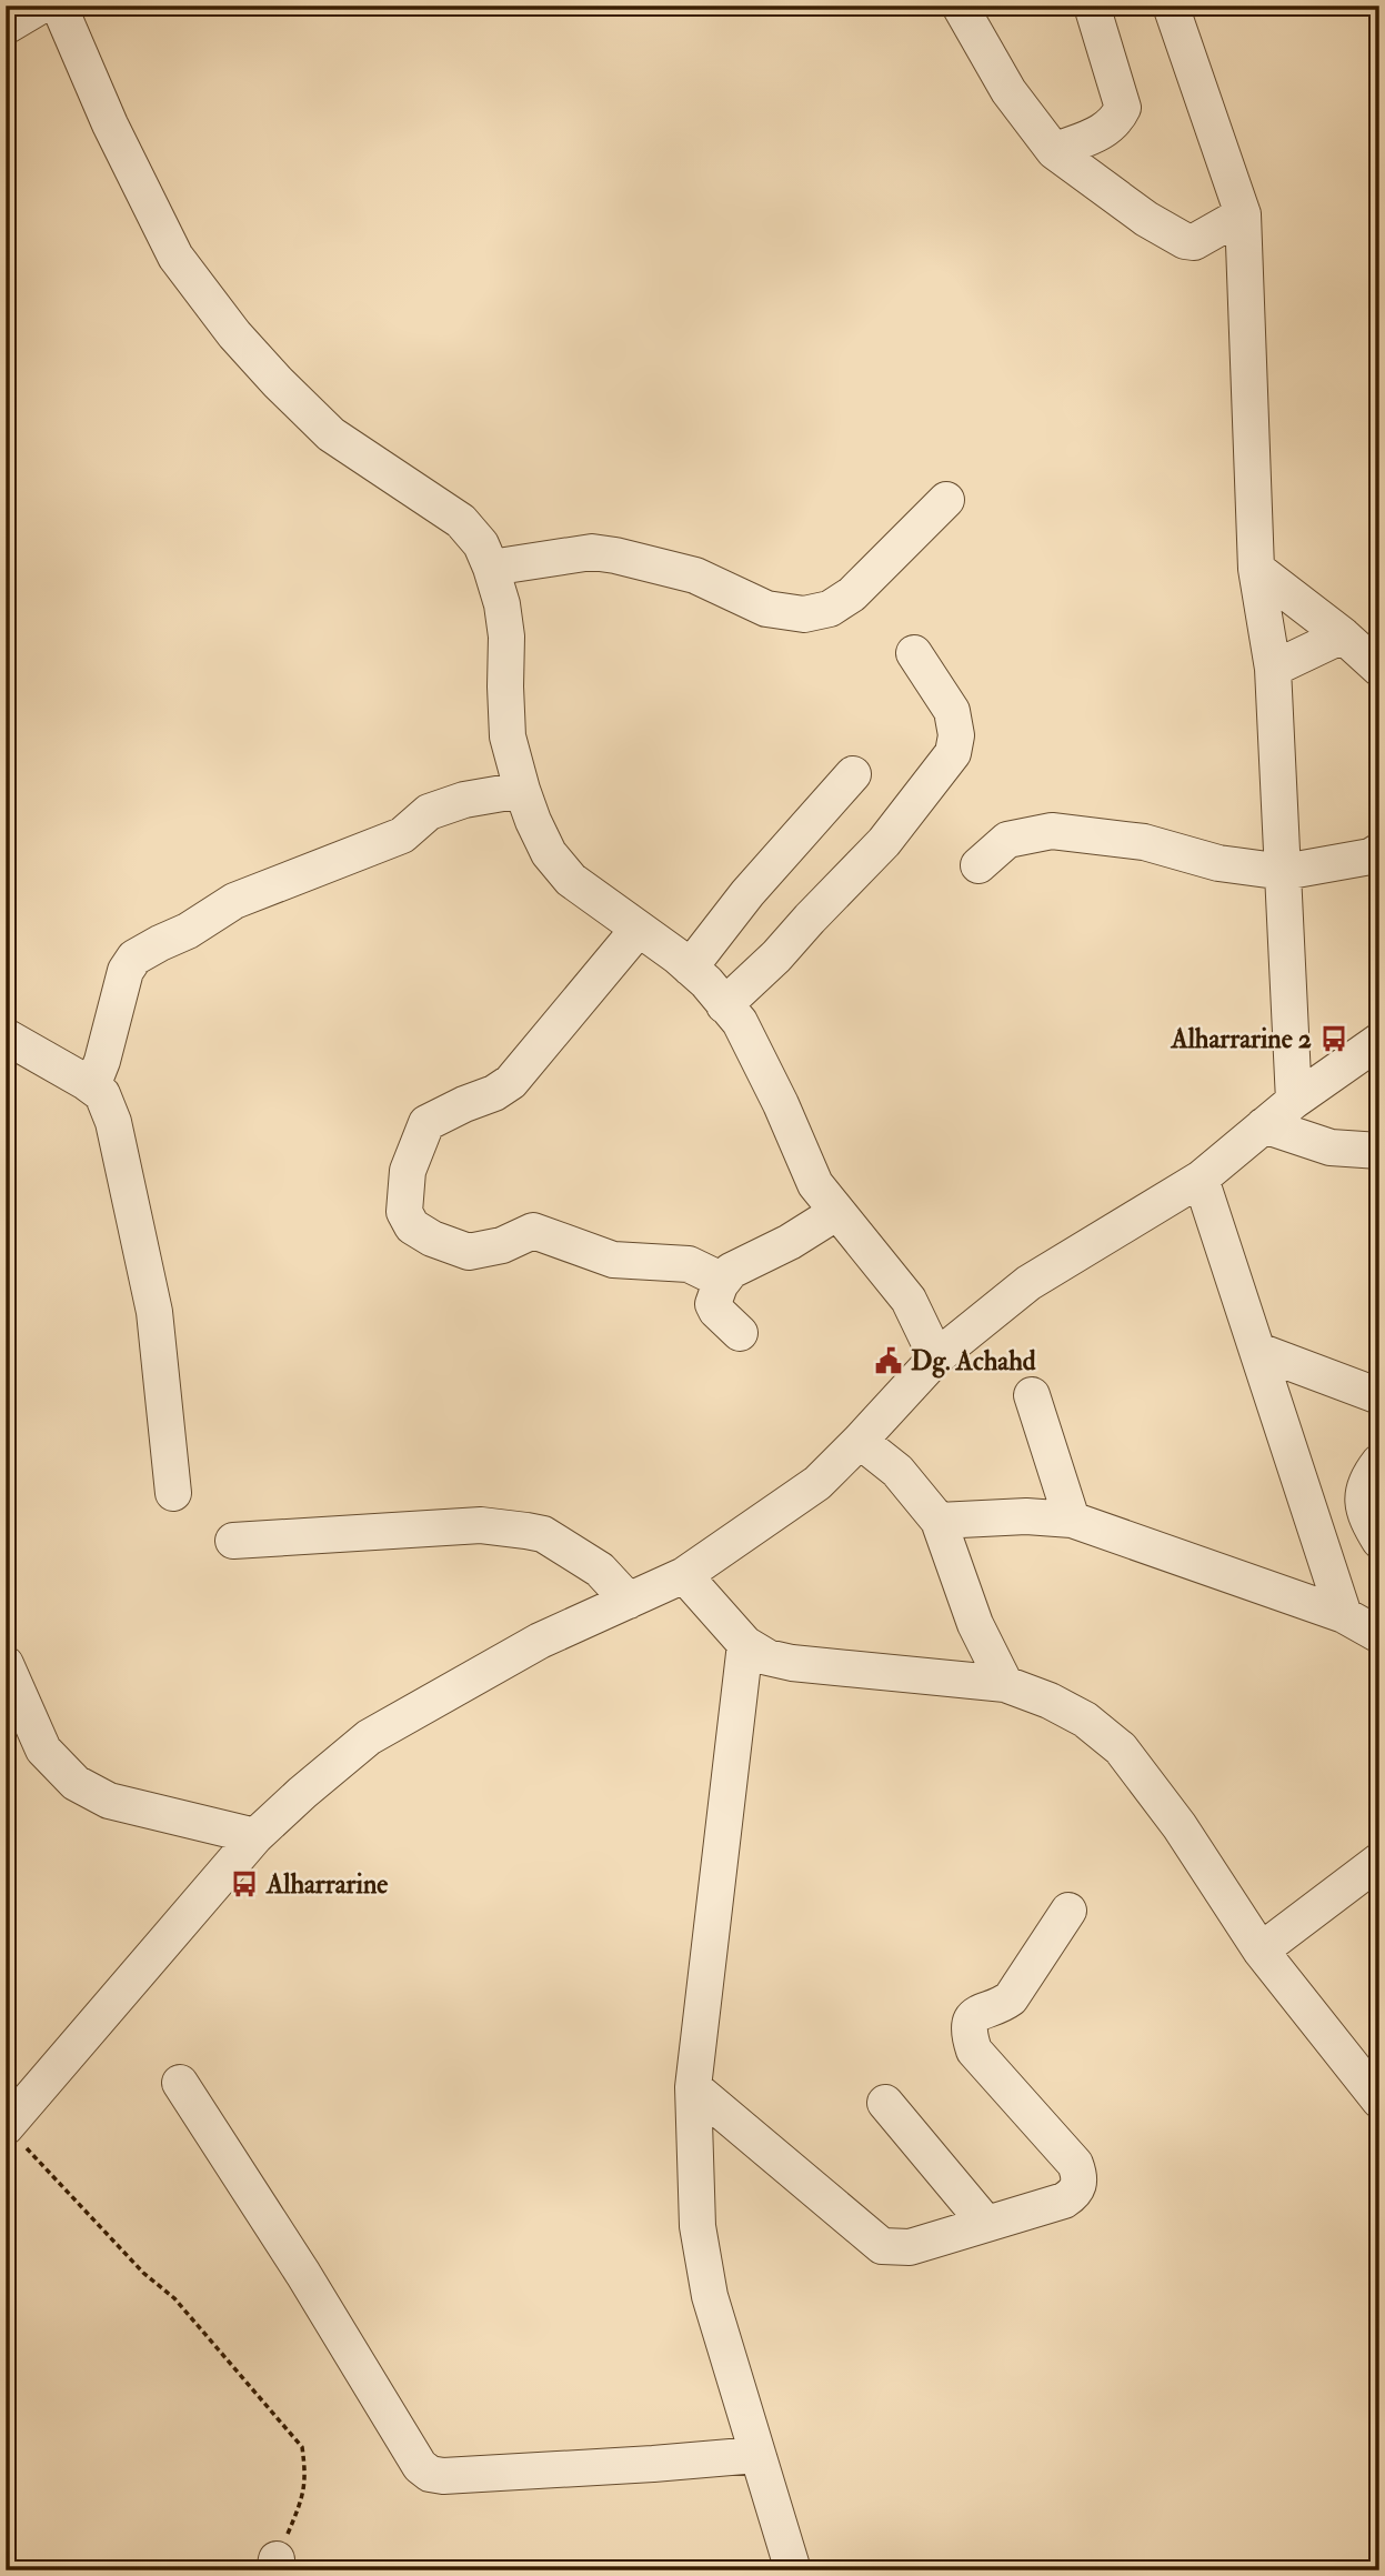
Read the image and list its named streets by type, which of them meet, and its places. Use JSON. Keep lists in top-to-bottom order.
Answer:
{
  "places": {
    "bus stop": ["Alharrarine 2", "Alharrarine"],
    "public building": ["Dg. Achahd"]
  }
}
